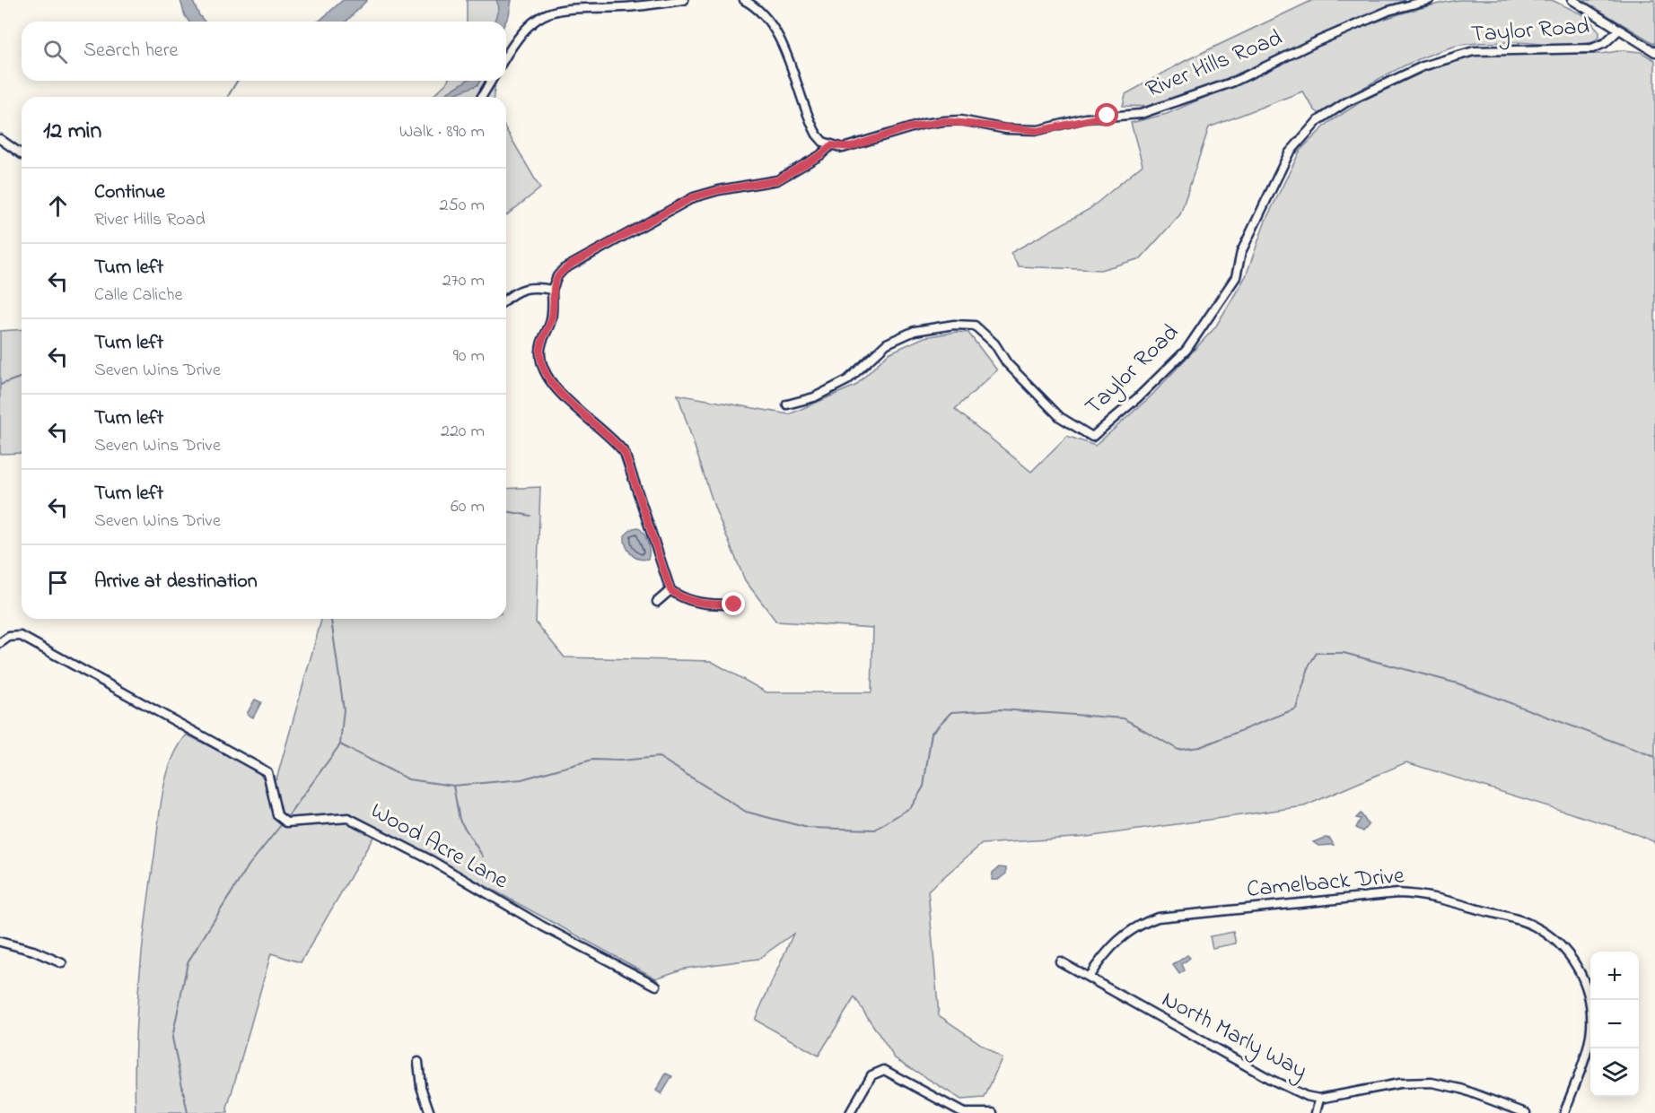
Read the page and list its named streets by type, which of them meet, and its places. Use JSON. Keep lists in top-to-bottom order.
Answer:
{
  "streets": {
    "street": [
      "Taylor Road",
      "River Hills Road",
      "Wood Acre Lane",
      "Camelback Drive",
      "North Marly Way"
    ]
  },
  "crossings": [
    ["Camelback Drive", "North Marly Way"]
  ],
  "page": {
    "search": "Search here",
    "heading": ["12 min", "Walk · 890 m"],
    "list": [
      ["Continue", "River Hills Road", "250 m"],
      ["Turn left", "Calle Caliche", "270 m"],
      ["Turn left", "Seven Wins Drive", "90 m"],
      ["Turn left", "Seven Wins Drive", "220 m"],
      ["Turn left", "Seven Wins Drive", "60 m"],
      "Arrive at destination"
    ],
    "map_buttons": ["+", "−"]
  }
}
